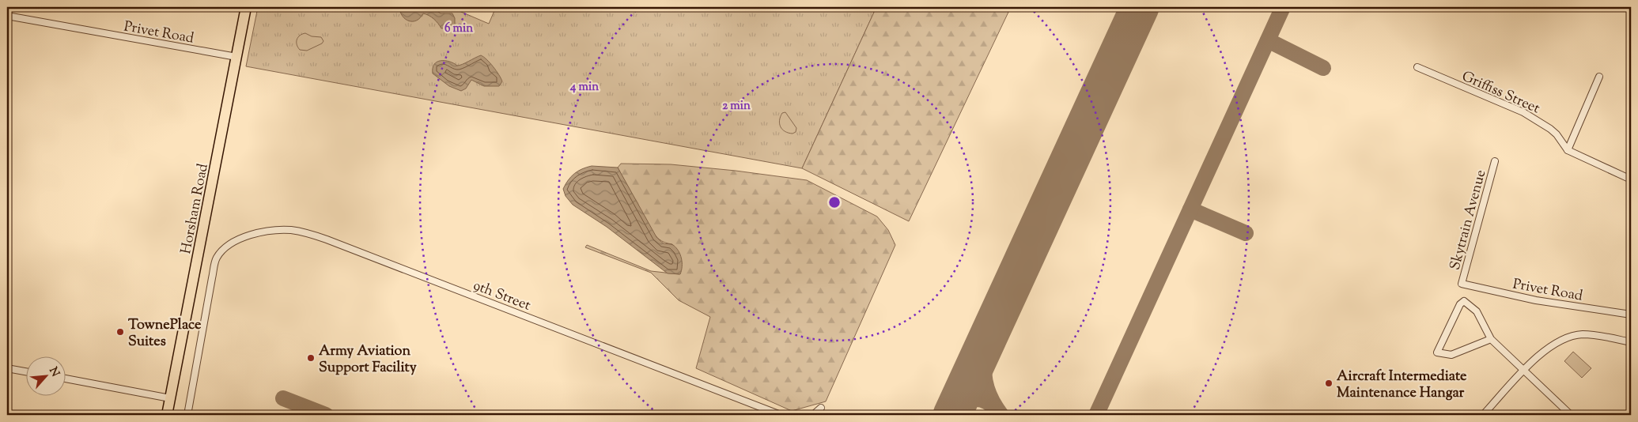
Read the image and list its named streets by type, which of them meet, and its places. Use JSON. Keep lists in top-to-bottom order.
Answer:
{
  "streets": {
    "main road": ["Horsham Road"],
    "street": [
      "Privet Road",
      "Griffiss Street",
      "Skytrain Avenue",
      "9th Street"
    ]
  },
  "crossings": [
    ["Privet Road", "Horsham Road"],
    ["Privet Road", "Skytrain Avenue"]
  ],
  "places": ["TownePlace Suites", "Army Aviation Support Facility", "Aircraft Intermediate Maintenance Hangar"],
  "north": "top right",
  "rings": ["6 min", "4 min", "2 min"]
}
